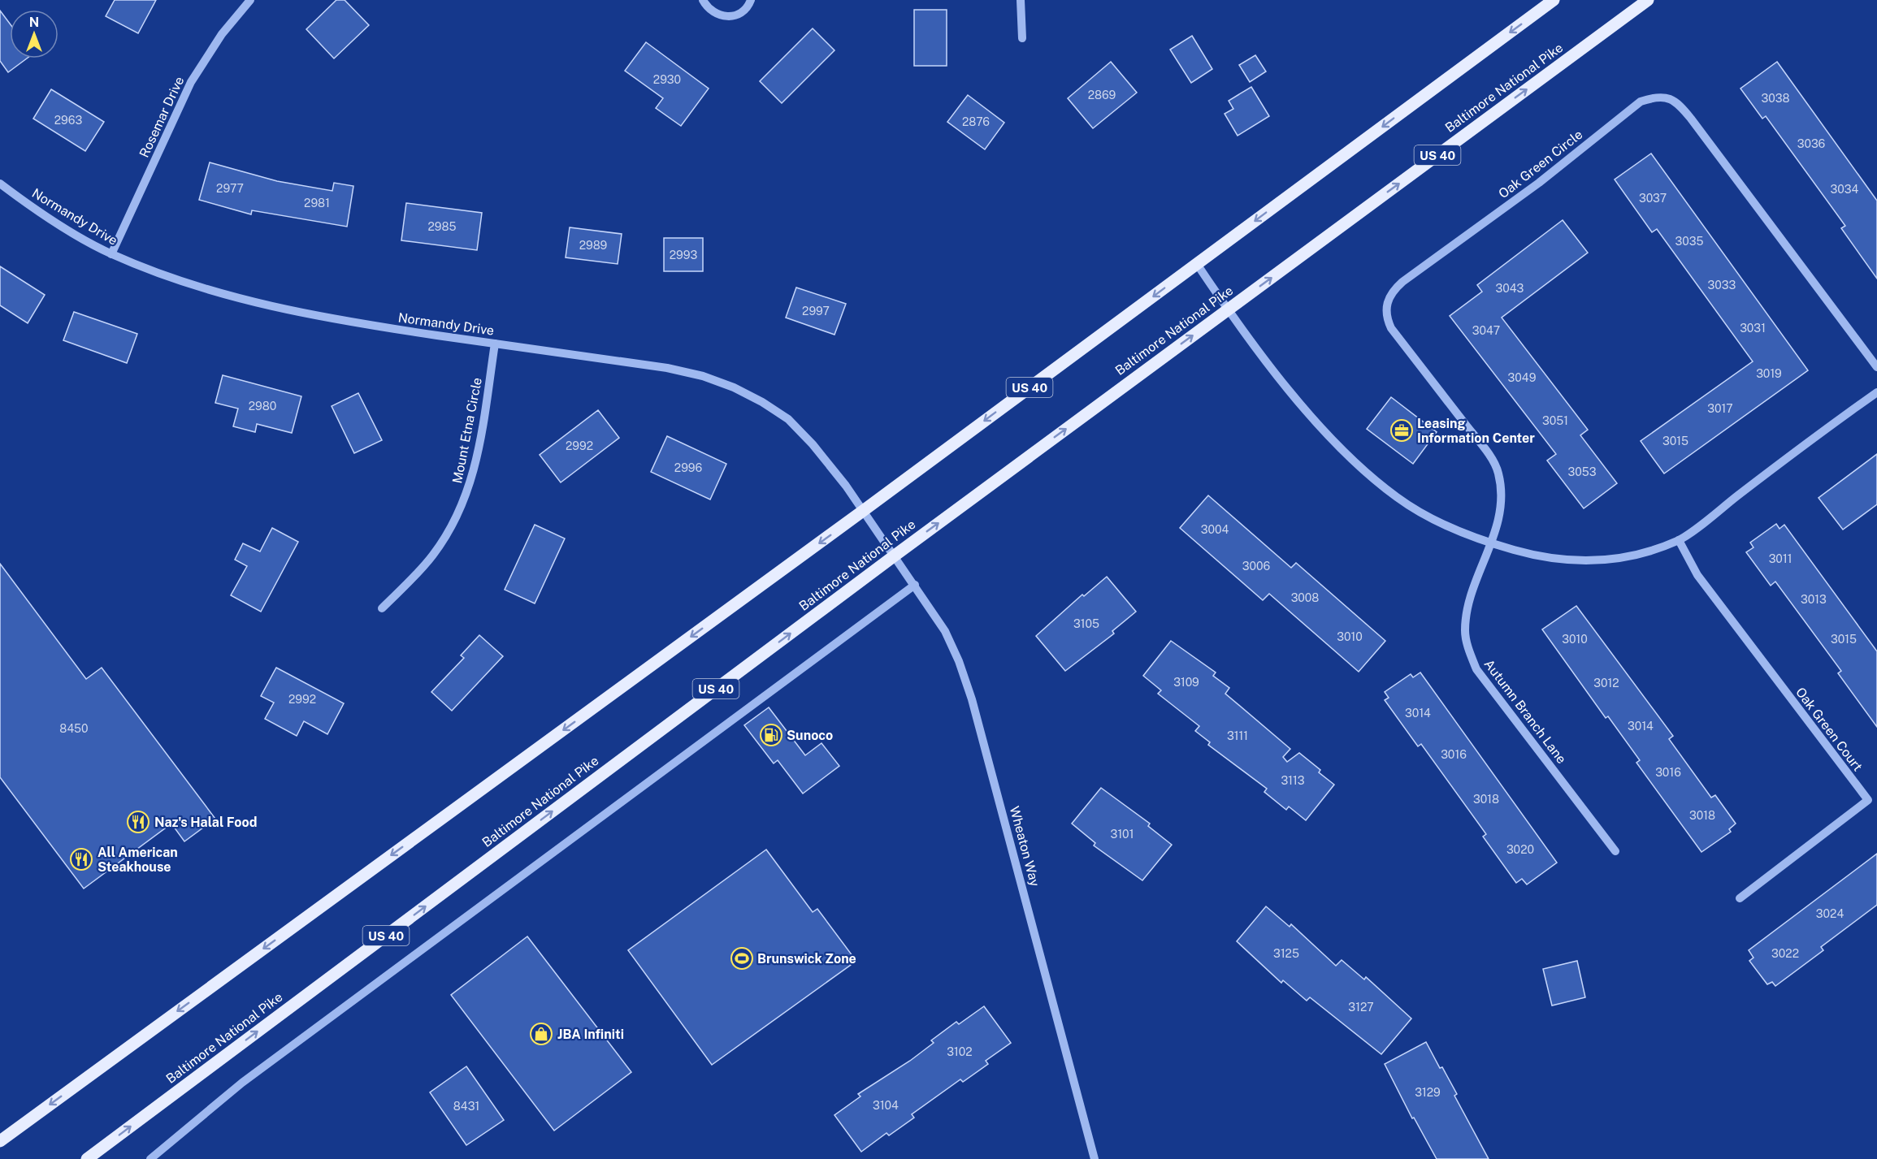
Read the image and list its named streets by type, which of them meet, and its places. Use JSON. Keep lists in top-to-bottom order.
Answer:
{
  "streets": {
    "main road": ["Baltimore National Pike", "US 40"],
    "street": [
      "Rosemar Drive",
      "Oak Green Circle",
      "Normandy Drive",
      "Mount Etna Circle",
      "Autumn Branch Lane",
      "Oak Green Court",
      "Wheaton Way"
    ]
  },
  "crossings": [
    ["Baltimore National Pike", "Normandy Drive"],
    ["Baltimore National Pike", "Wheaton Way"],
    ["Rosemar Drive", "Normandy Drive"],
    ["US 40", "Normandy Drive"],
    ["Oak Green Circle", "Autumn Branch Lane"],
    ["Normandy Drive", "Mount Etna Circle"],
    ["Normandy Drive", "Wheaton Way"]
  ],
  "places": {
    "office": ["Leasing Information Center"],
    "fuel station": ["Sunoco"],
    "restaurant": ["Naz's Halal Food", "All American Steakhouse"],
    "sports": ["Brunswick Zone"],
    "shop": ["JBA Infiniti"]
  },
  "house_numbers": [
    "2930",
    "2869",
    "3038",
    "2963",
    "2876",
    "3036",
    "2977",
    "3034",
    "3037",
    "2981",
    "2985",
    "3035",
    "2989",
    "2993",
    "3033",
    "3043",
    "2997",
    "3031",
    "3047",
    "3019",
    "3049",
    "2980",
    "3017",
    "3051",
    "3015",
    "2992",
    "2996",
    "3053",
    "3004",
    "3011",
    "3006",
    "3008",
    "3013",
    "3105",
    "3010",
    "3010",
    "3015",
    "3109",
    "3012",
    "2992",
    "3014",
    "3014",
    "8450",
    "3111",
    "3016",
    "3016",
    "3113",
    "3018",
    "3018",
    "3101",
    "3020",
    "3024",
    "3125",
    "3022",
    "3127",
    "3102",
    "3129",
    "3104",
    "8431"
  ],
  "north": "top"
}
